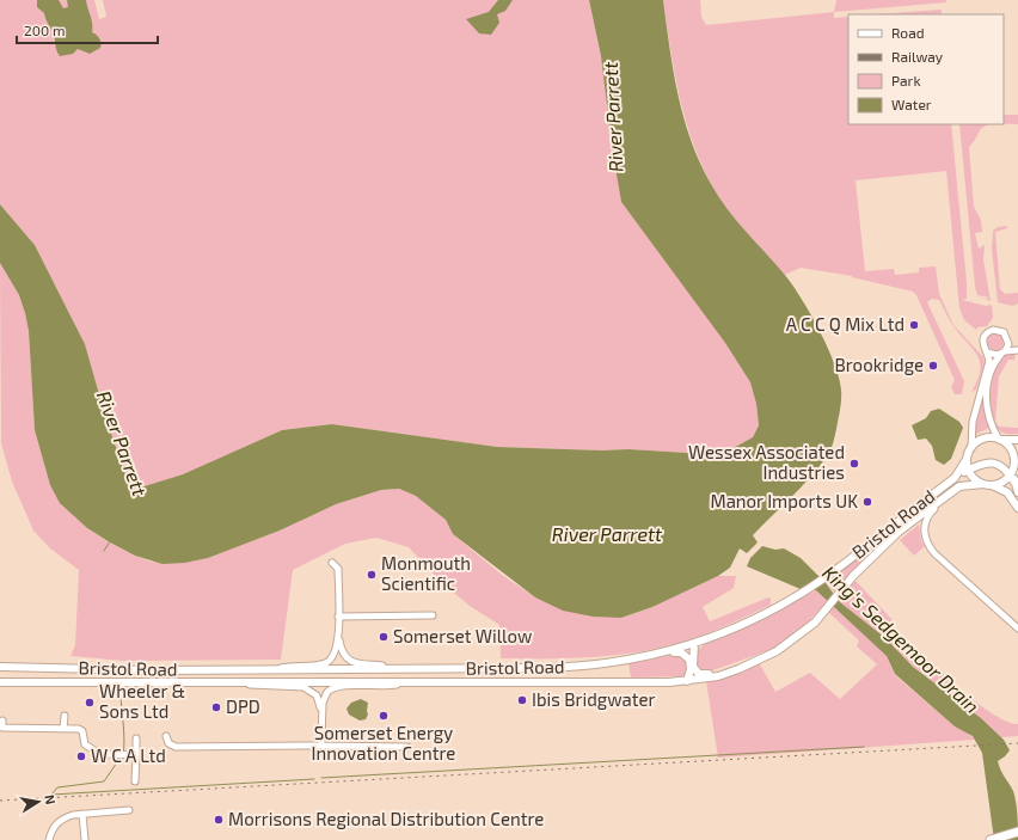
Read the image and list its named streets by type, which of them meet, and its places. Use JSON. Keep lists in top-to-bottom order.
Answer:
{
  "streets": {
    "main road": ["Bristol Road"]
  },
  "water": ["River Parrett", "King's Sedgemoor Drain"],
  "places": [
    "A C C Q Mix Ltd",
    "Brookridge",
    "Wessex Associated Industries",
    "Manor Imports UK",
    "Monmouth Scientific",
    "Somerset Willow",
    "Ibis Bridgwater",
    "Wheeler & Sons Ltd",
    "DPD",
    "Somerset Energy Innovation Centre",
    "W C A Ltd",
    "Morrisons Regional Distribution Centre"
  ],
  "legend": [
    "Road",
    "Railway",
    "Park",
    "Water"
  ],
  "scale_bar": "200 m",
  "north": "right"
}
